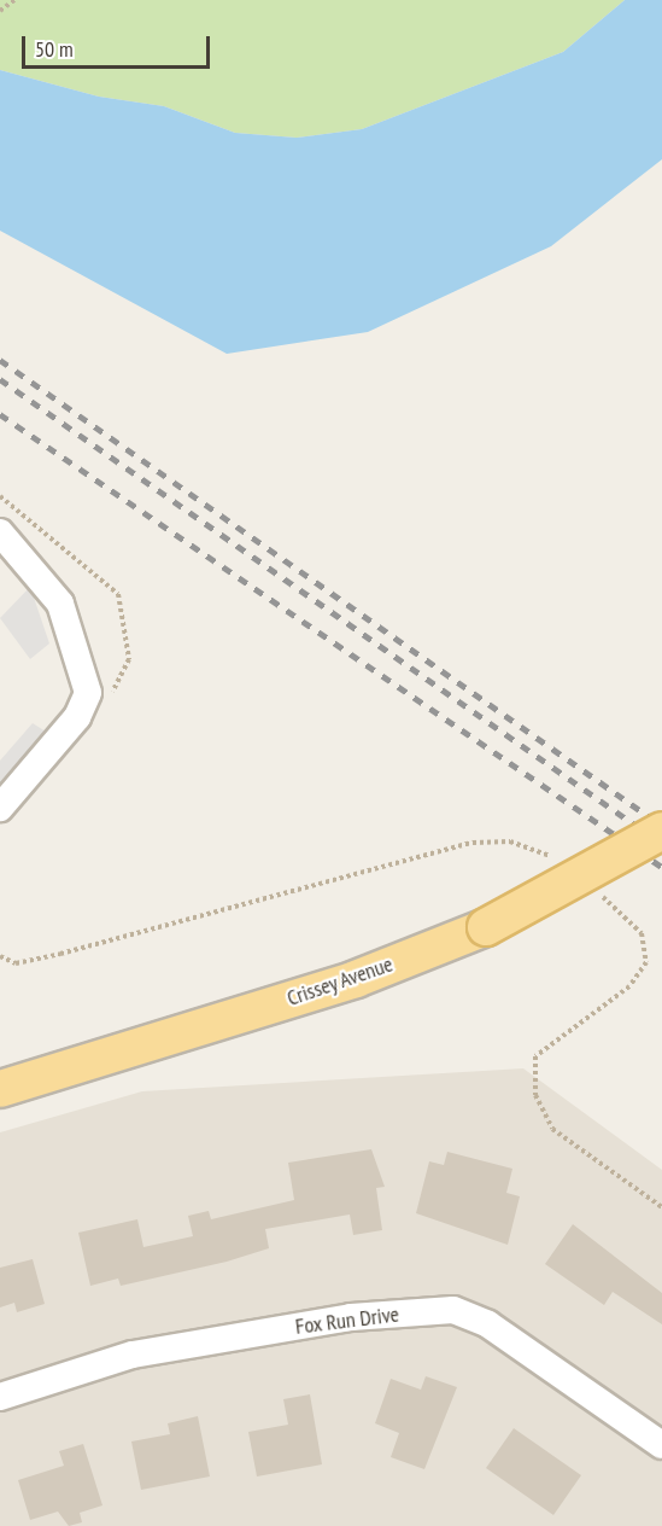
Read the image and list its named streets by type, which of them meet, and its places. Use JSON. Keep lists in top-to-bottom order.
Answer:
{
  "streets": {
    "main road": ["Crissey Avenue"],
    "street": ["Fox Run Drive"]
  },
  "scale_bar": "50 m"
}
